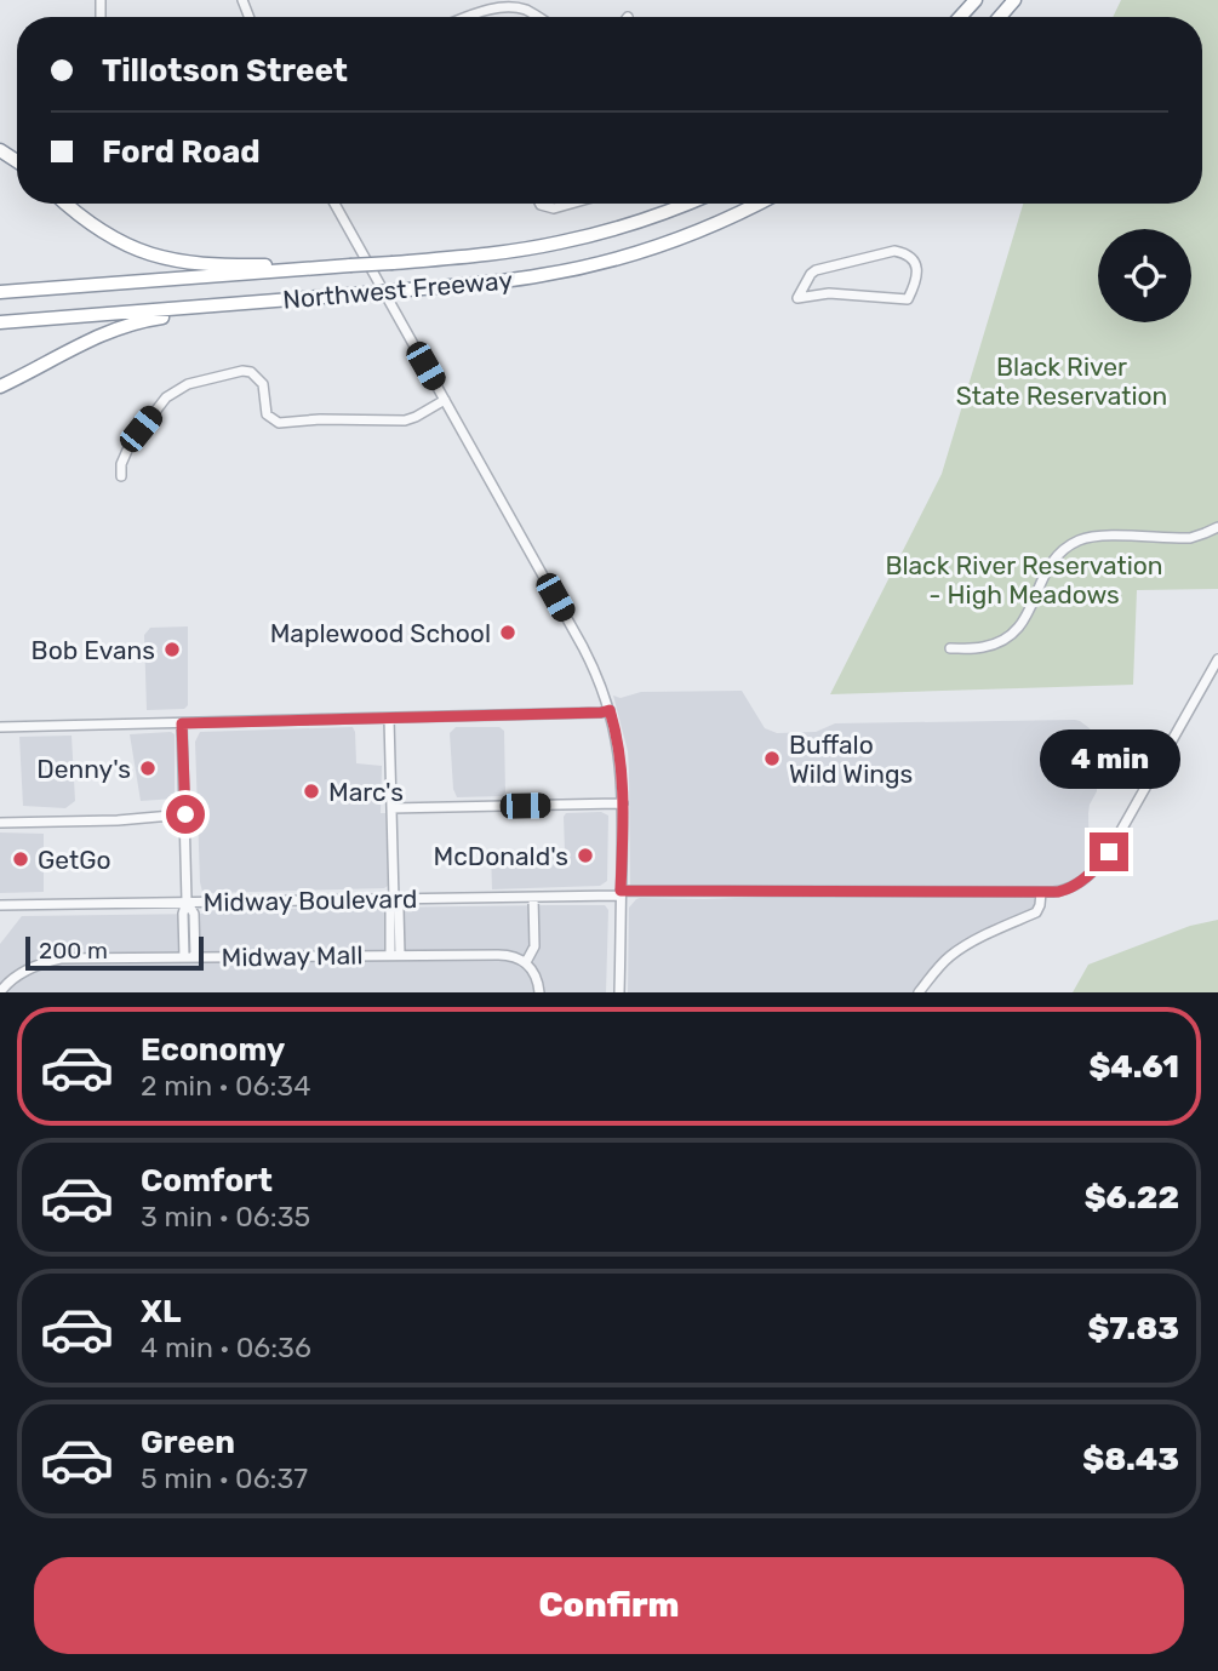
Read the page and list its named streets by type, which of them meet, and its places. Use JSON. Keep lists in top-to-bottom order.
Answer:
{
  "streets": {
    "highway": ["Northwest Freeway"],
    "street": ["Midway Boulevard", "Midway Mall"]
  },
  "parks": ["Black River State Reservation", "Black River Reservation - High Meadows"],
  "places": [
    "Maplewood School",
    "Bob Evans",
    "Buffalo Wild Wings",
    "Denny's",
    "Marc's",
    "McDonald's",
    "GetGo"
  ],
  "scale_bar": "200 m",
  "page": {
    "banner": ["Tillotson Street", "Ford Road"],
    "bubble": "4 min",
    "scale": "200 m",
    "list": [
      {
        "name": "Economy",
        "note": "2 min · 06:34",
        "value": "$4.61"
      },
      {
        "name": "Comfort",
        "note": "3 min · 06:35",
        "value": "$6.22"
      },
      {
        "name": "XL",
        "note": "4 min · 06:36",
        "value": "$7.83"
      },
      {
        "name": "Green",
        "note": "5 min · 06:37",
        "value": "$8.43"
      }
    ],
    "buttons": "Confirm"
  }
}
